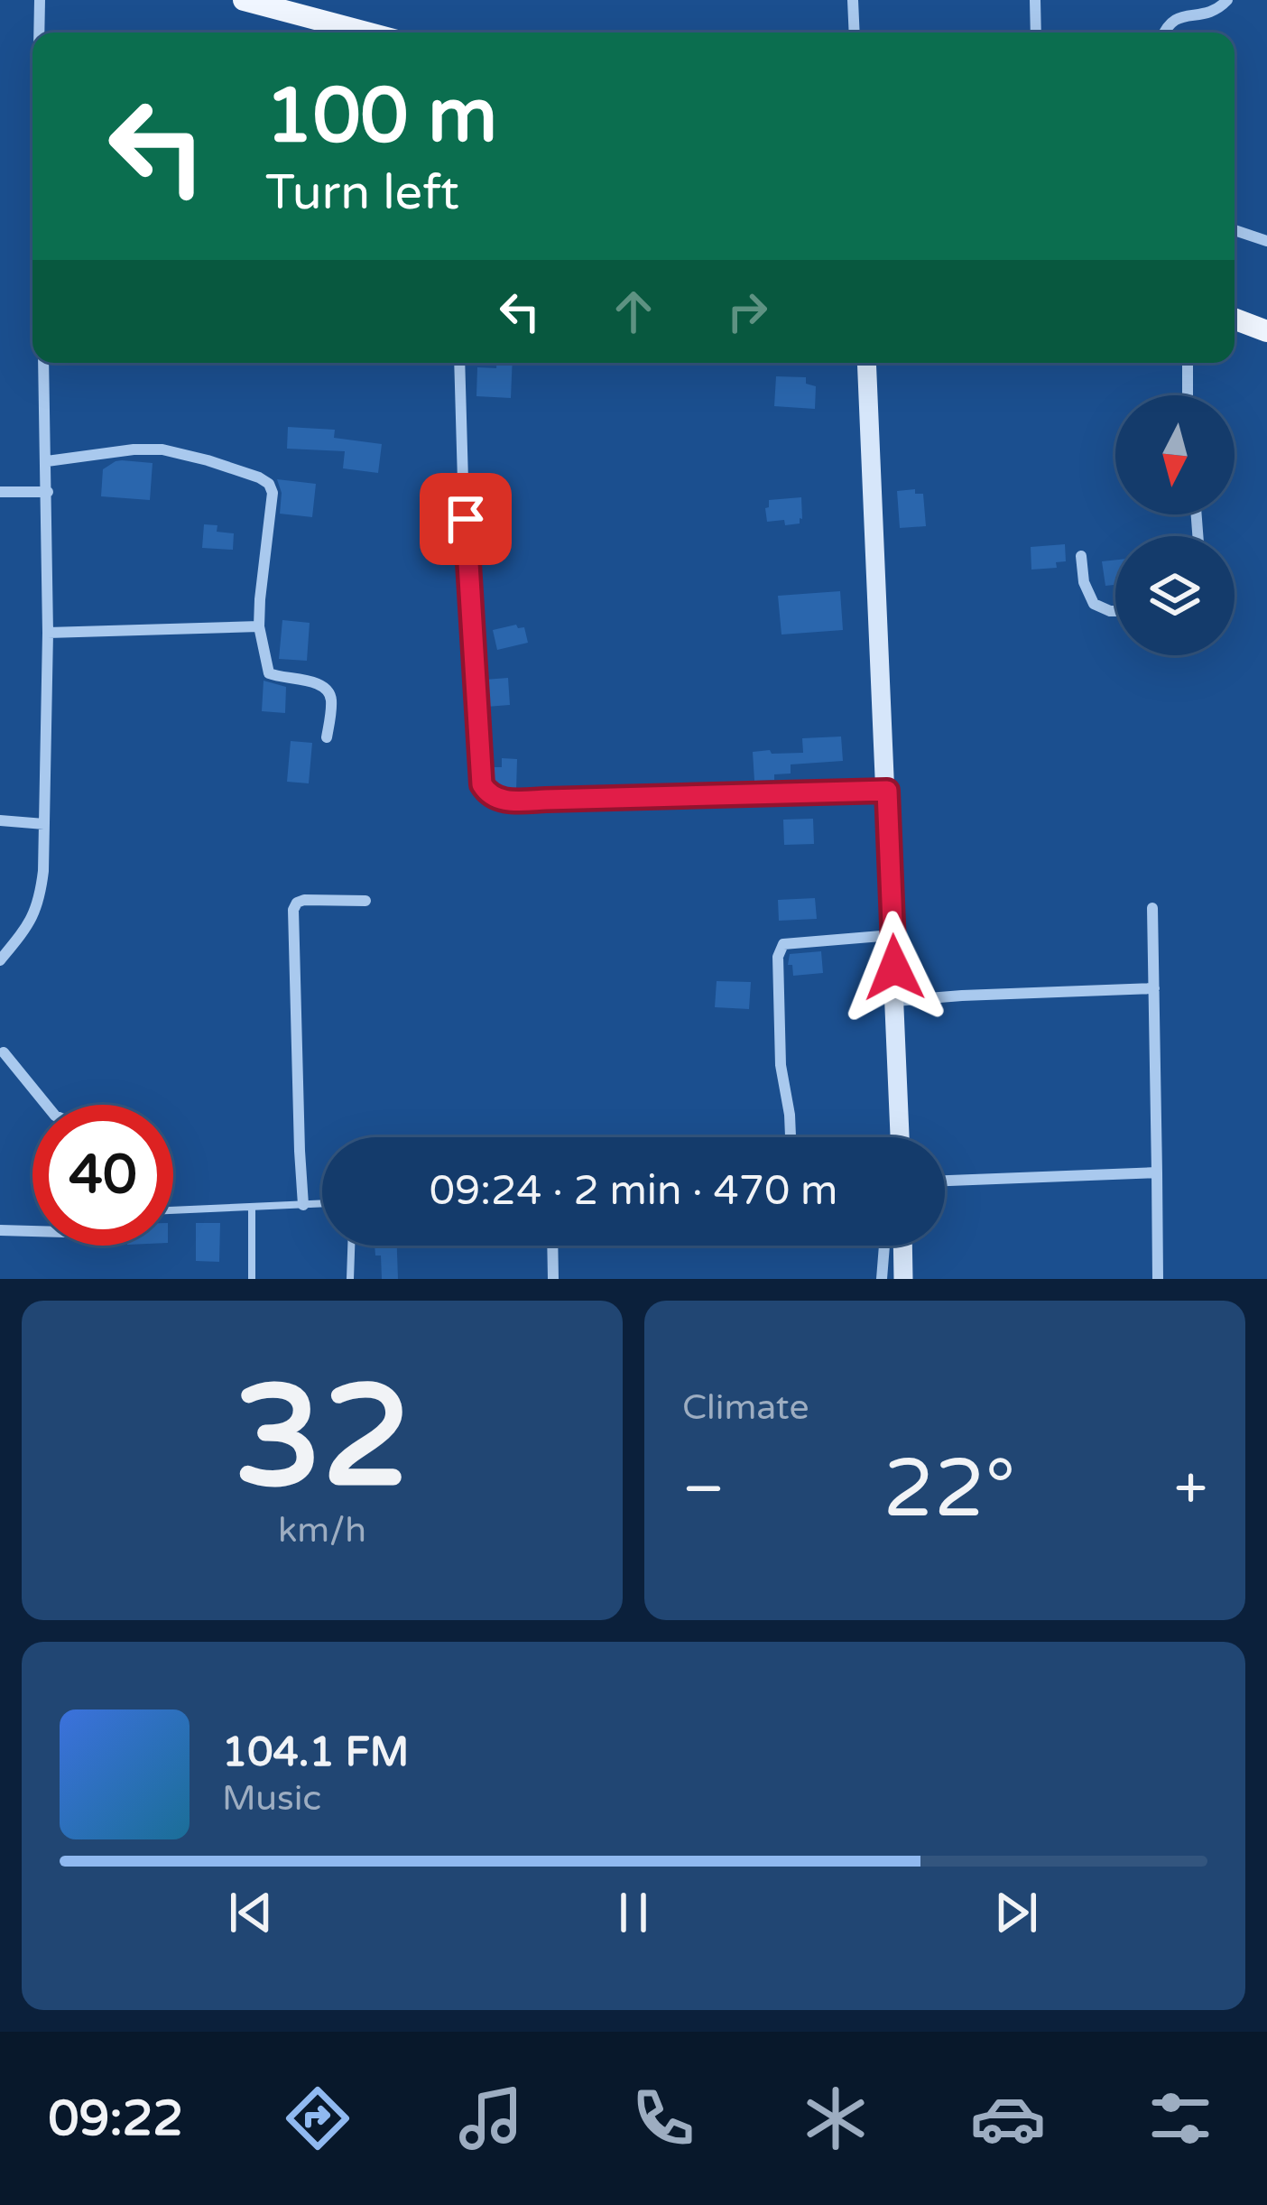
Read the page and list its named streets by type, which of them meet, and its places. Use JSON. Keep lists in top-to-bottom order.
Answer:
{
  "north": "bottom",
  "page": {
    "turn": ["100 m", "Turn left"],
    "limit": "40",
    "trip": "09:24 · 2 min · 470 m",
    "tile": [
      ["32", "km/h"],
      "Climate"
    ],
    "heat": ["−", "22°", "+"],
    "song": ["104.1 FM", "Music"],
    "tabs": "09:22"
  }
}
